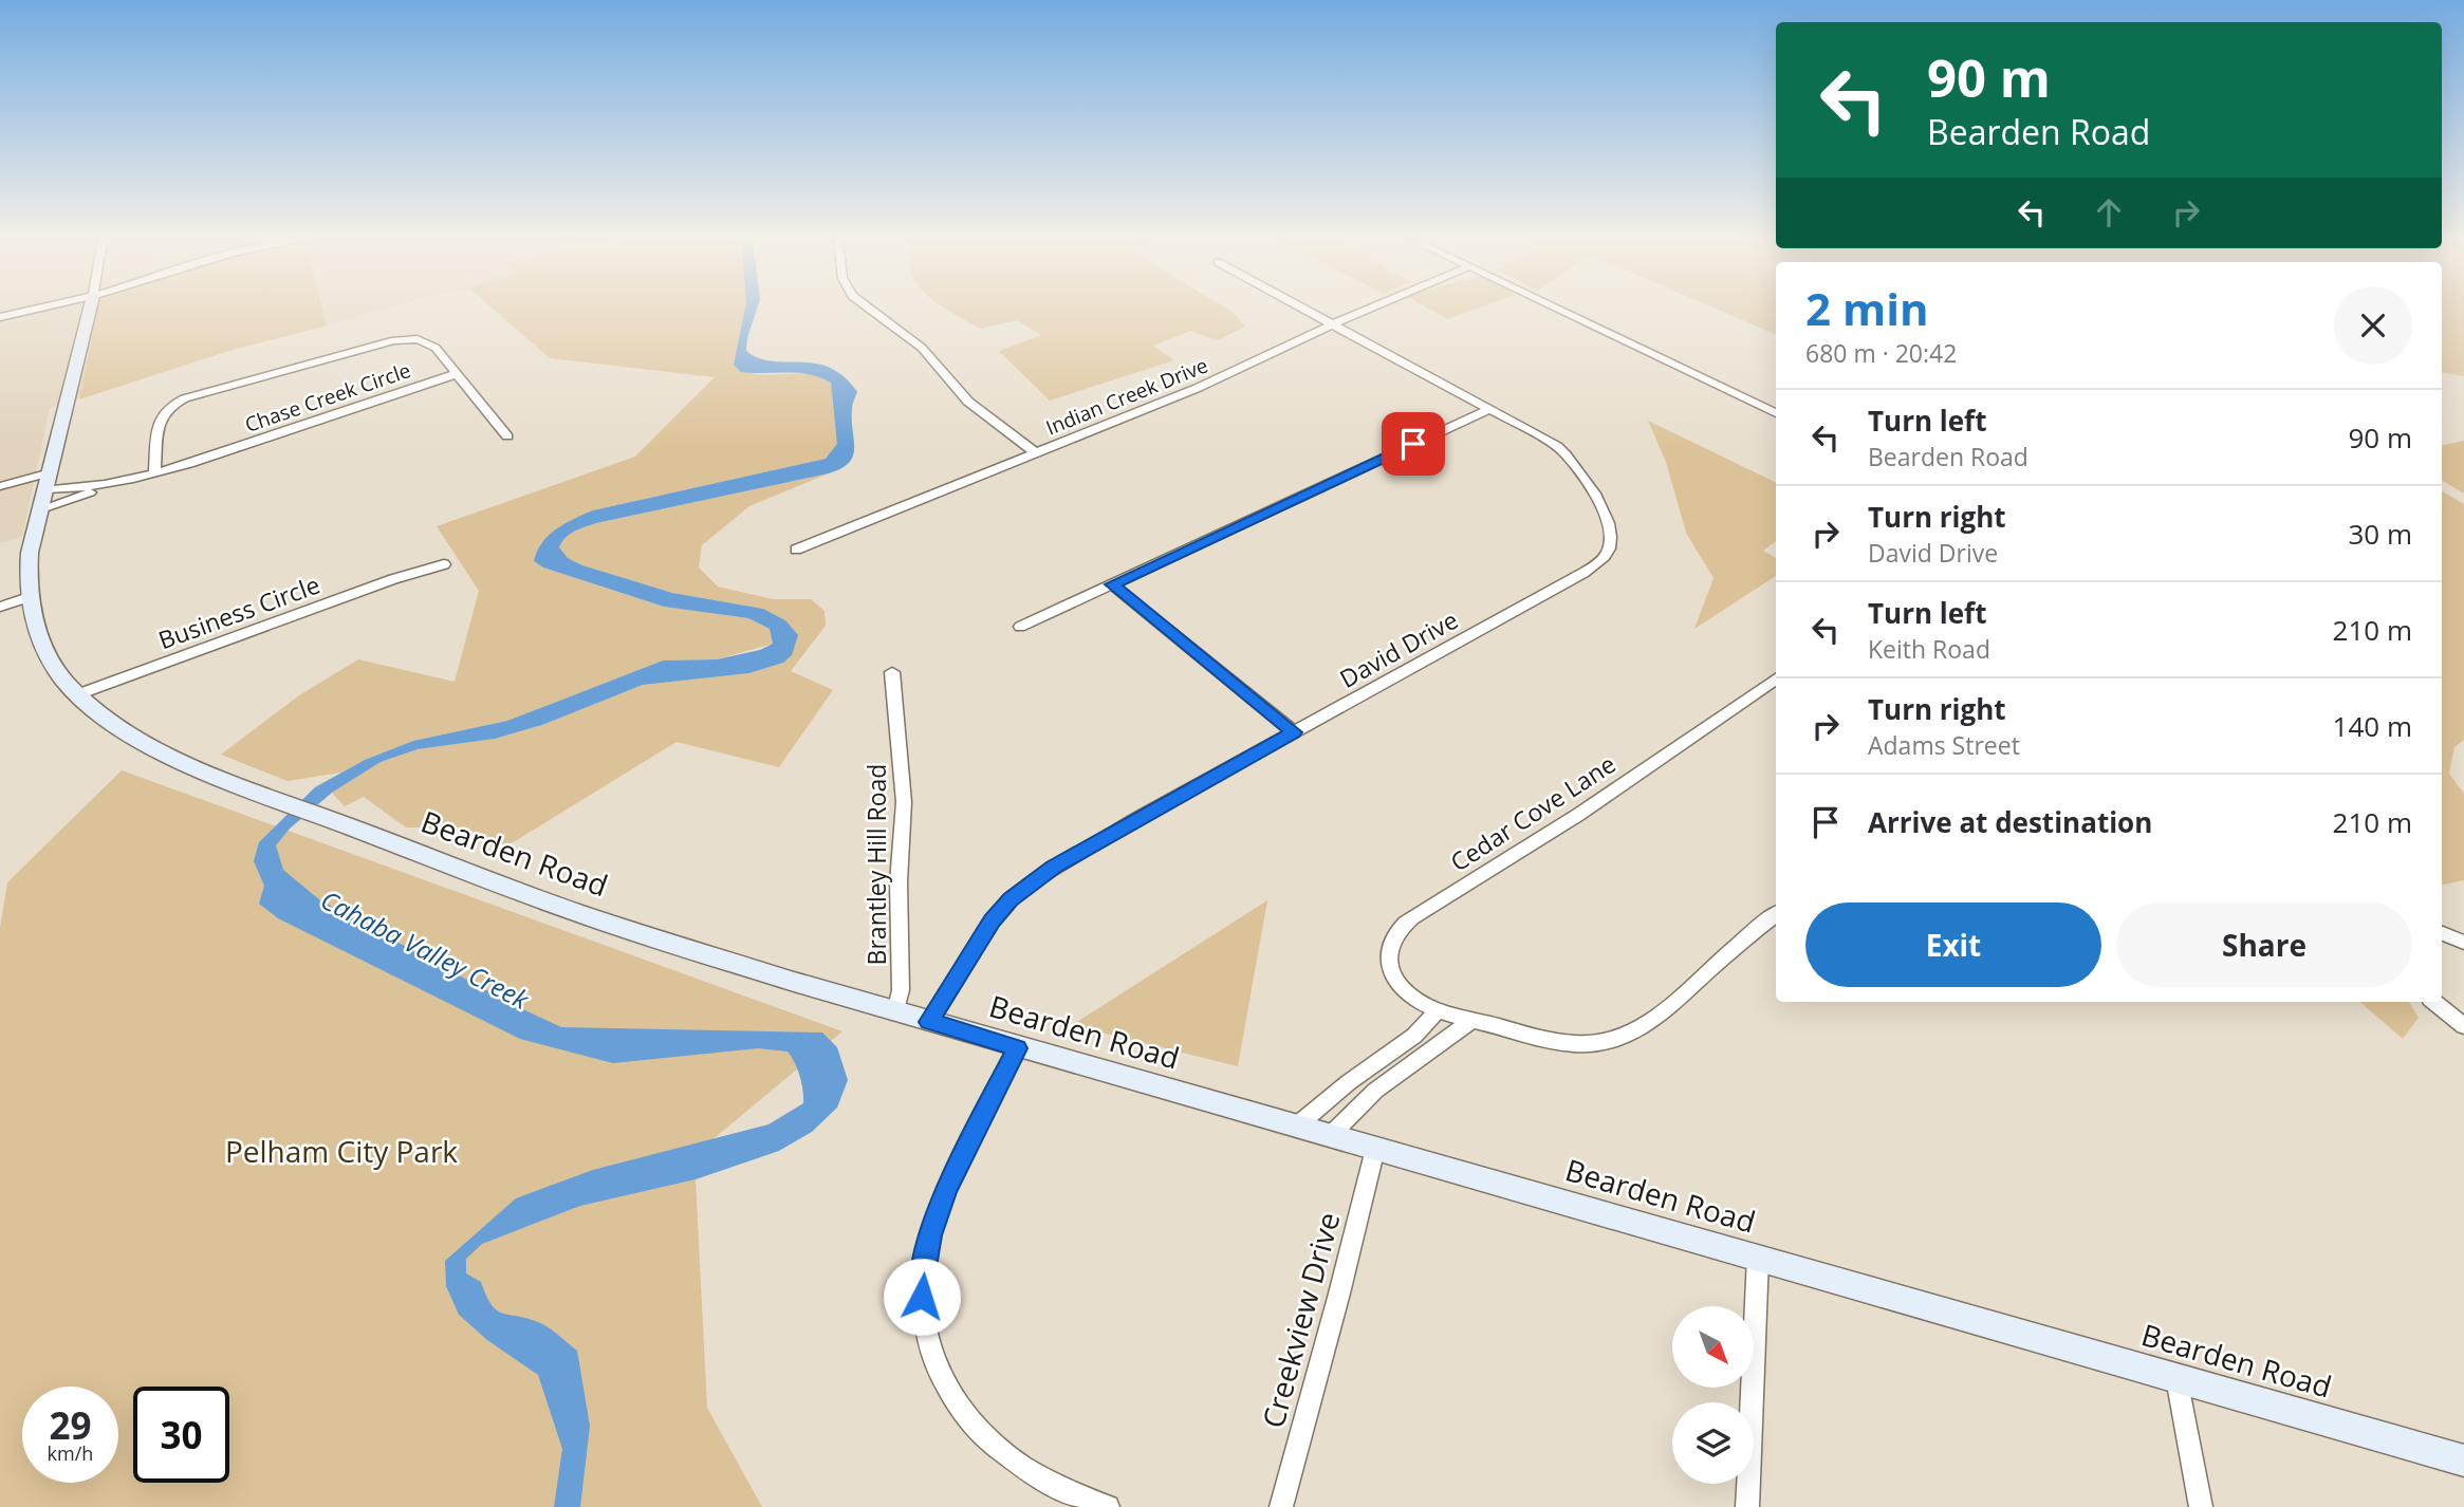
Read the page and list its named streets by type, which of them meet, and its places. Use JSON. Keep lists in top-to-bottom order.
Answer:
{
  "streets": {
    "street": [
      "Indian Creek Drive",
      "Chase Creek Circle",
      "Business Circle",
      "David Drive",
      "Cedar Cove Lane",
      "Bearden Road",
      "Brantley Hill Road",
      "Creekview Drive"
    ]
  },
  "crossings": [
    ["Indian Creek Drive", "David Drive"],
    ["Chase Creek Circle", "Bearden Road"],
    ["Business Circle", "Bearden Road"],
    ["David Drive", "Bearden Road"],
    ["Bearden Road", "Brantley Hill Road"],
    ["Bearden Road", "Creekview Drive"]
  ],
  "water": ["Cahaba Valley Creek"],
  "parks": ["Pelham City Park"],
  "north": "bottom right",
  "page": {
    "turn": ["90 m", "Bearden Road"],
    "heading": ["2 min", "680 m · 20:42"],
    "list": [
      {
        "name": "Turn left",
        "note": "Bearden Road",
        "value": "90 m"
      },
      {
        "name": "Turn right",
        "note": "David Drive",
        "value": "30 m"
      },
      {
        "name": "Turn left",
        "note": "Keith Road",
        "value": "210 m"
      },
      {
        "name": "Turn right",
        "note": "Adams Street",
        "value": "140 m"
      },
      {
        "name": "Arrive at destination",
        "value": "210 m"
      }
    ],
    "buttons": ["Exit", "Share"],
    "speed": "29 km/h",
    "limit": "30"
  }
}
